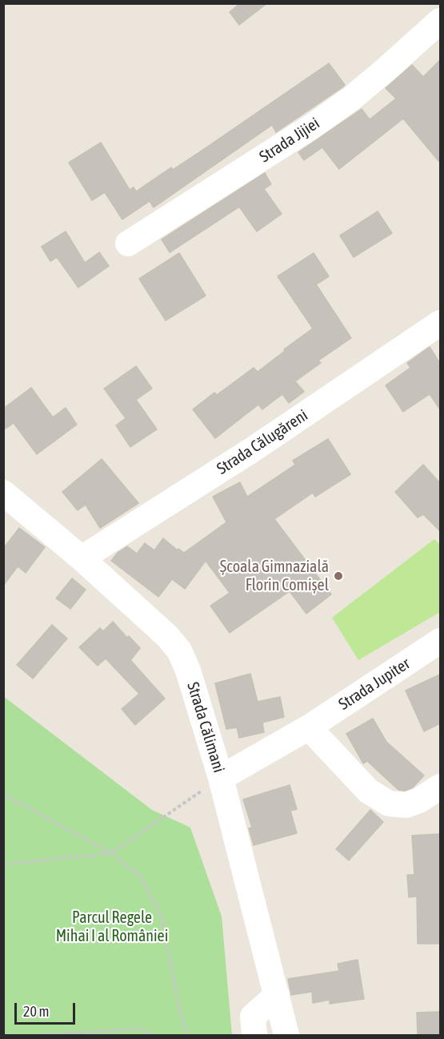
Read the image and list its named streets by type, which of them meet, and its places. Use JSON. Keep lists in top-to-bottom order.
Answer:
{
  "streets": {
    "street": [
      "Strada Jijiei",
      "Strada Călugăreni",
      "Strada Jupiter",
      "Strada Călimani"
    ]
  },
  "crossings": [
    ["Strada Călugăreni", "Strada Călimani"],
    ["Strada Jupiter", "Strada Călimani"]
  ],
  "parks": ["Parcul Regele Mihai I al României"],
  "places": ["Școala Gimnazială Florin Comișel"],
  "scale_bar": "20 m"
}
